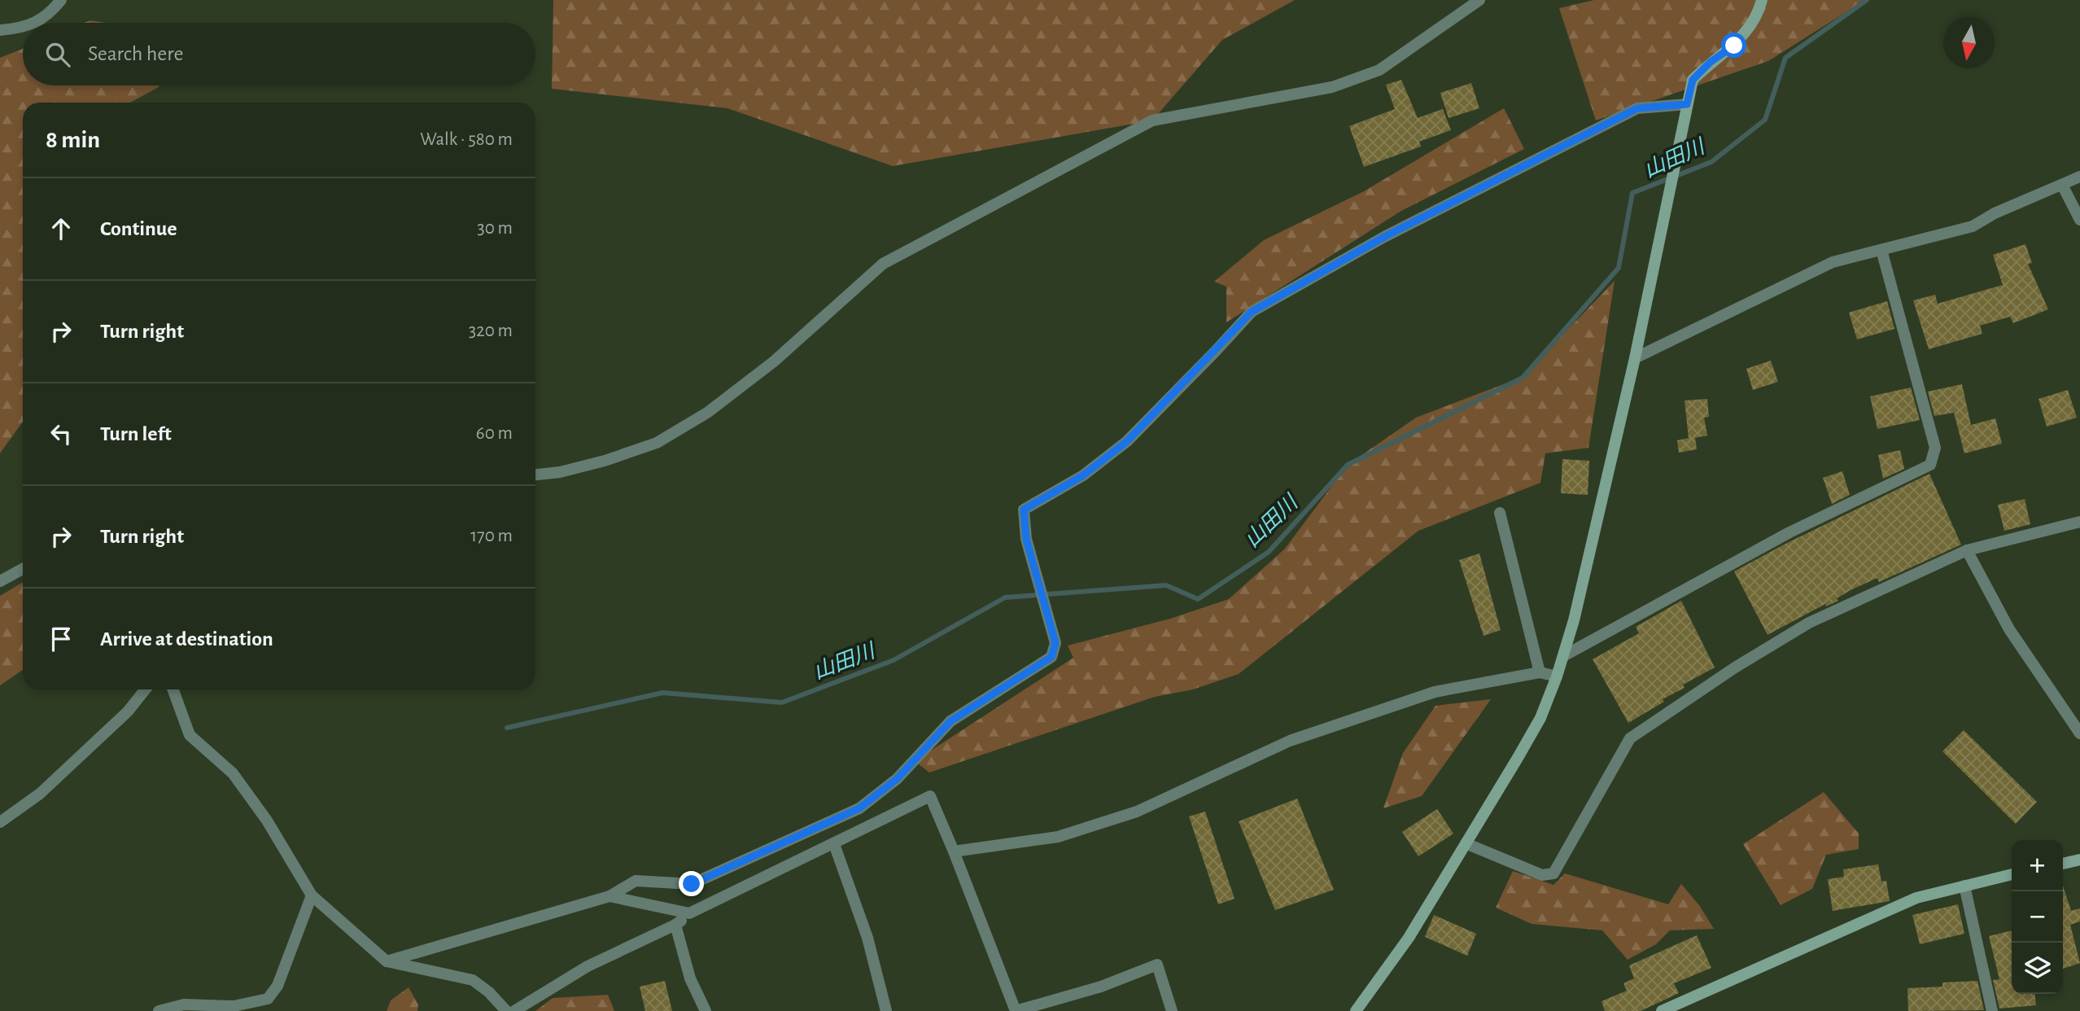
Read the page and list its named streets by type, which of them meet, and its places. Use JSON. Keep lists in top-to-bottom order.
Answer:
{
  "water": ["山田川"],
  "north": "bottom",
  "page": {
    "search": "Search here",
    "heading": ["8 min", "Walk · 580 m"],
    "list": [
      ["Continue", "30 m"],
      ["Turn right", "320 m"],
      ["Turn left", "60 m"],
      ["Turn right", "170 m"],
      "Arrive at destination"
    ],
    "map_buttons": ["+", "−"]
  }
}
